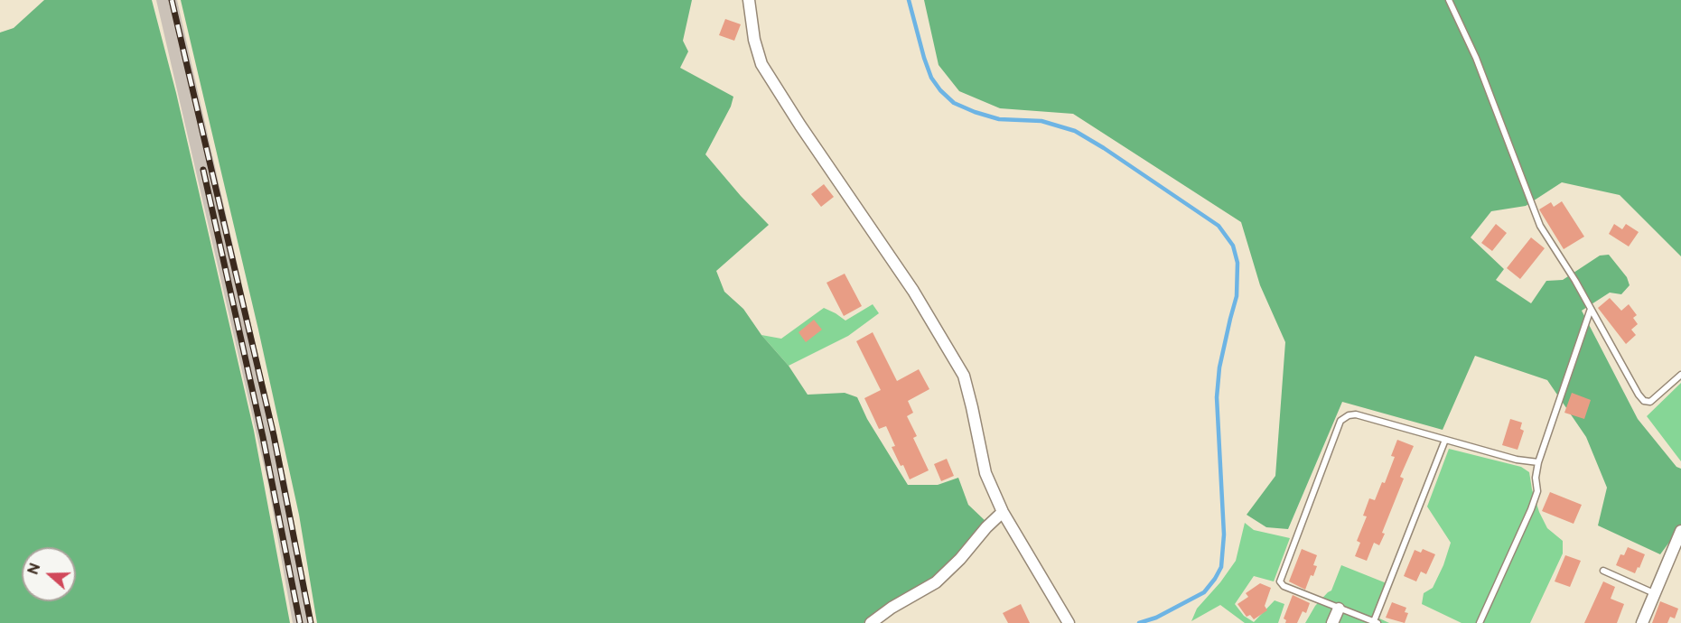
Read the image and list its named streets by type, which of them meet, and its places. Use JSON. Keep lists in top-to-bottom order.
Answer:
{
  "north": "left"
}
